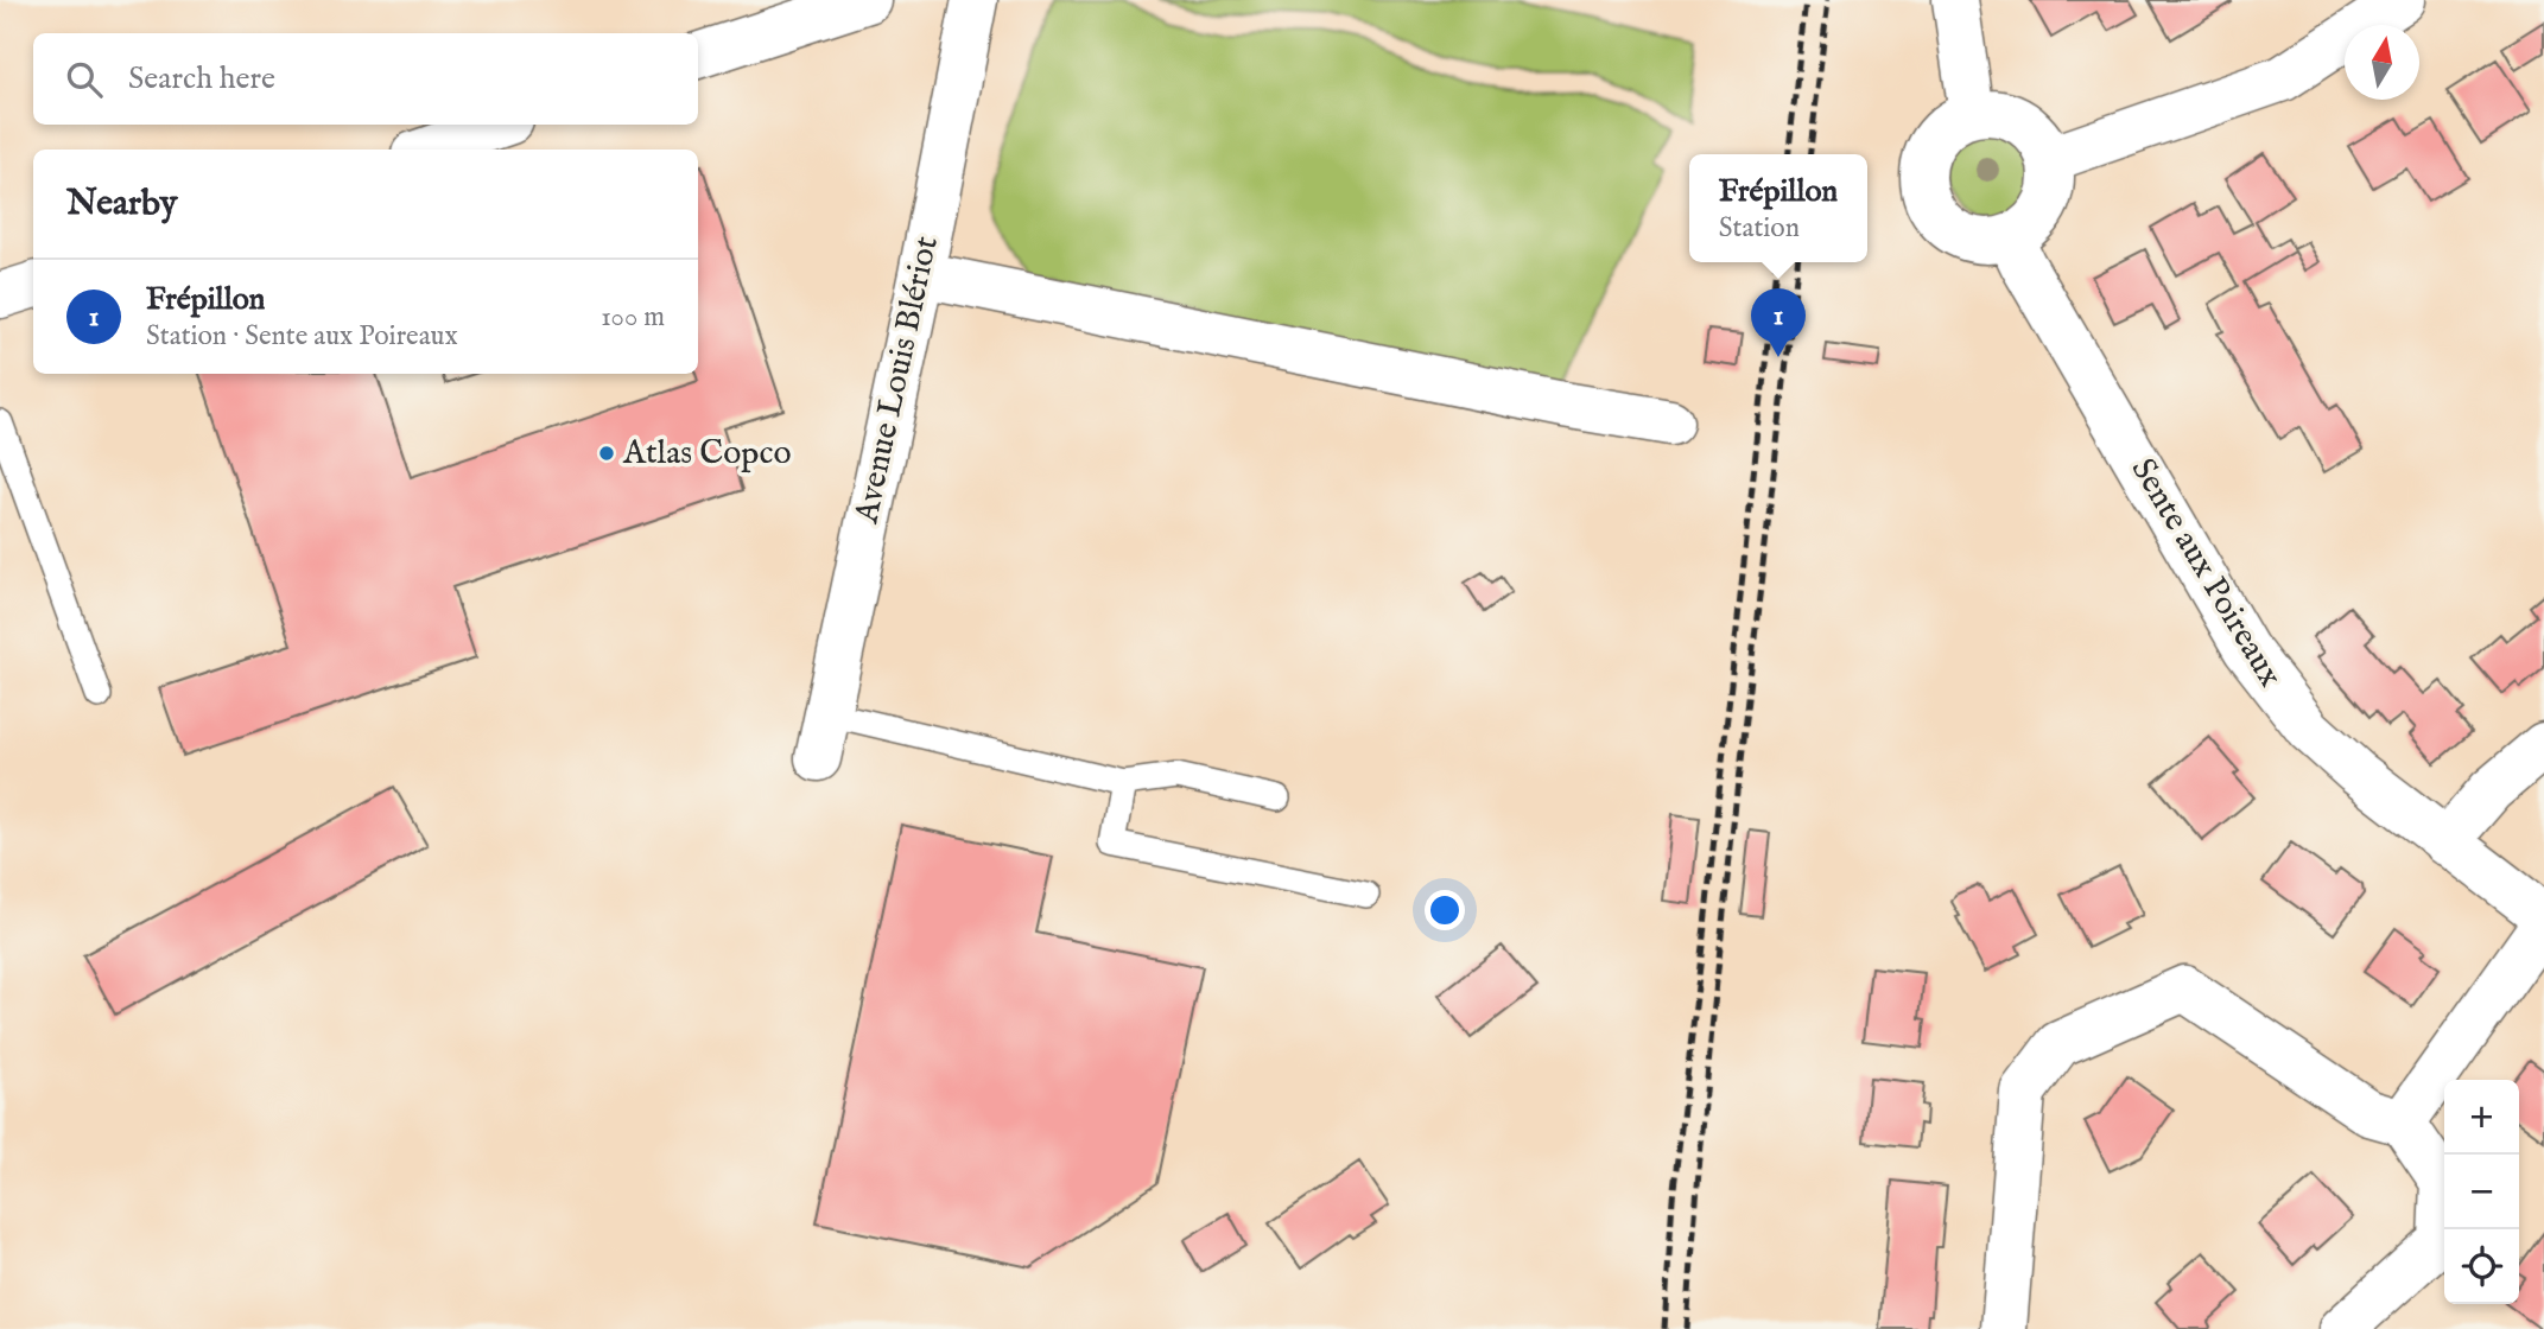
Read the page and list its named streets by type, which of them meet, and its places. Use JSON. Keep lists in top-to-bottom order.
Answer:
{
  "streets": {
    "street": ["Avenue Louis Blériot", "Sente aux Poireaux"]
  },
  "places": ["Atlas Copco"],
  "north": "top",
  "page": {
    "search": "Search here",
    "heading": "Nearby",
    "popup": ["Frépillon", "Station"],
    "list": [
      {
        "mark": "1",
        "name": "Frépillon",
        "note": "Station · Sente aux Poireaux",
        "value": "100 m"
      }
    ],
    "pins": "1",
    "map_buttons": ["+", "−"]
  }
}
